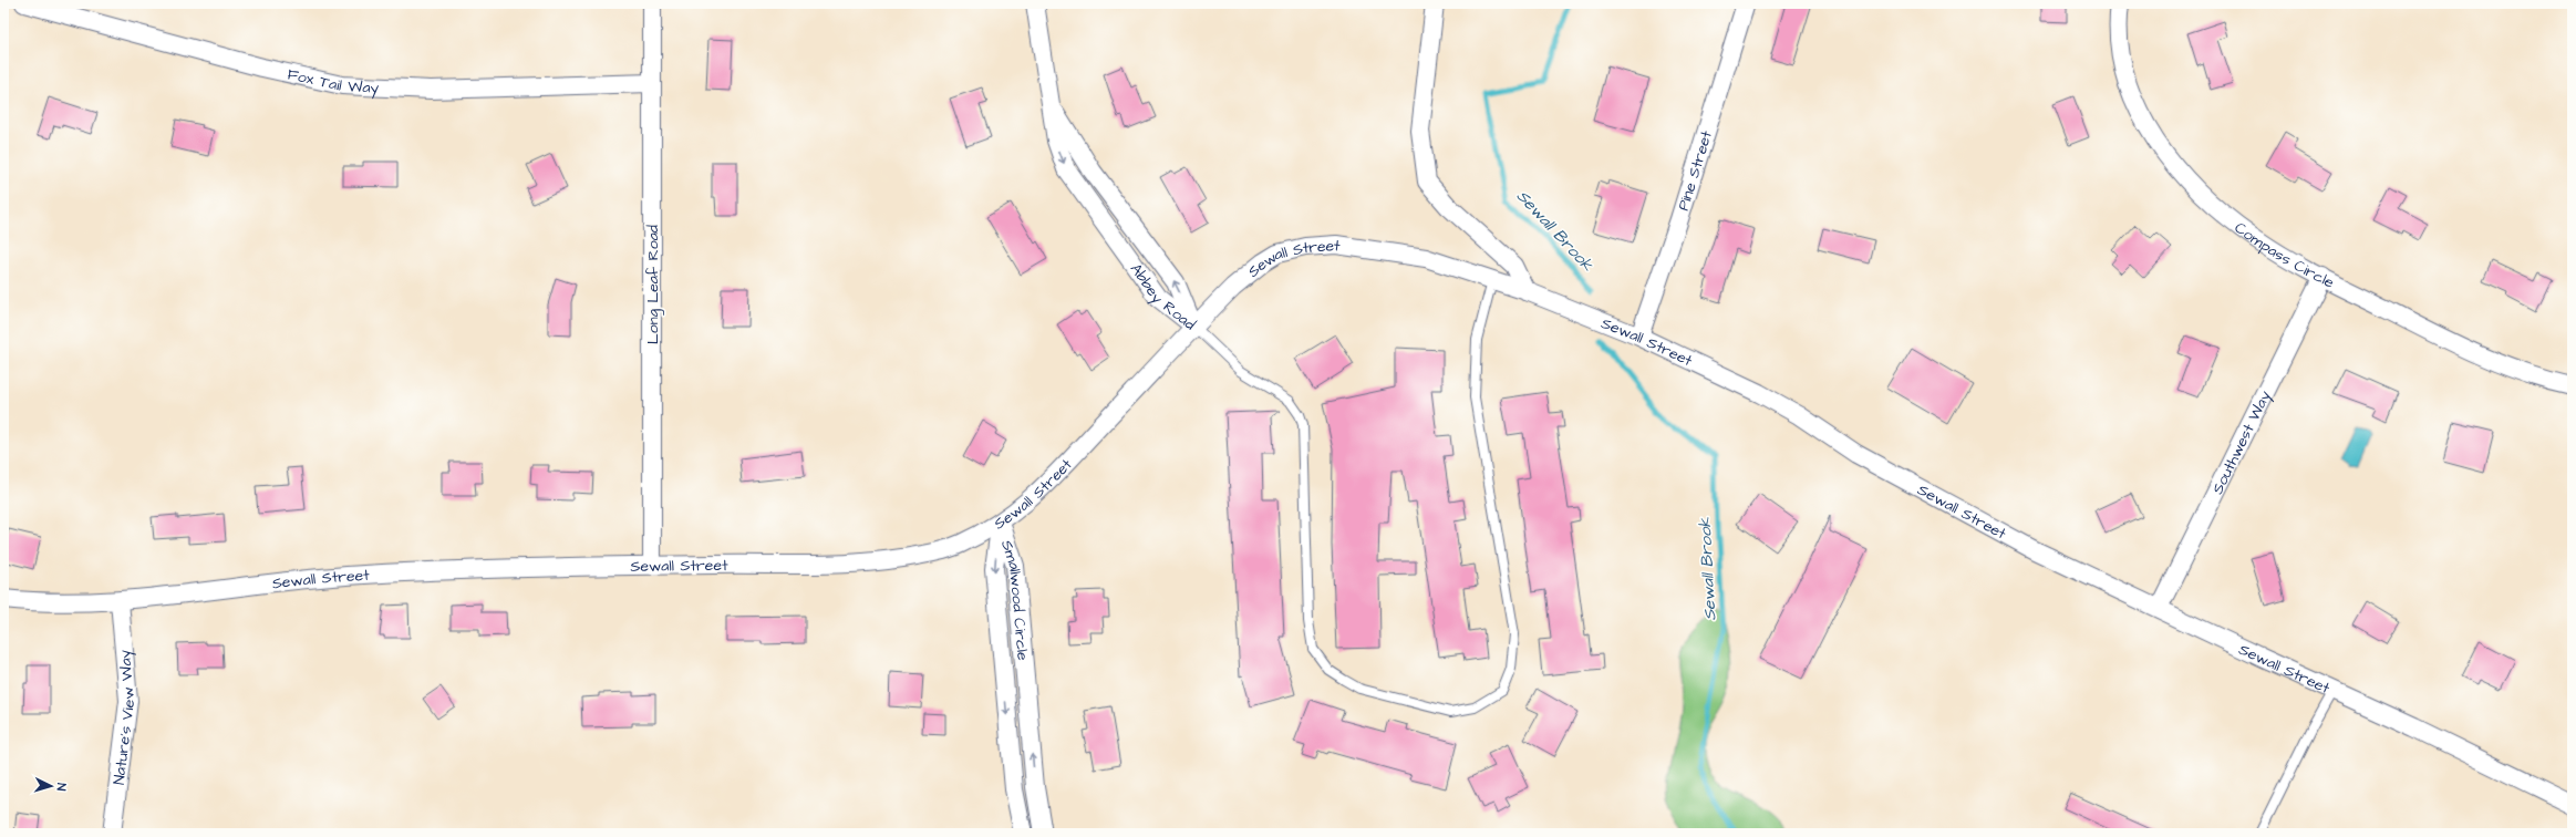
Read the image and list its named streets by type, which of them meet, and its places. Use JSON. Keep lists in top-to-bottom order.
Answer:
{
  "streets": {
    "street": [
      "Fox Tail Way",
      "Pine Street",
      "Compass Circle",
      "Sewall Street",
      "Long Leaf Road",
      "Abbey Road",
      "Southwest Way",
      "Smallwood Circle",
      "Nature's View Way"
    ]
  },
  "crossings": [
    ["Fox Tail Way", "Long Leaf Road"],
    ["Pine Street", "Sewall Street"],
    ["Compass Circle", "Southwest Way"],
    ["Sewall Street", "Long Leaf Road"],
    ["Sewall Street", "Abbey Road"],
    ["Sewall Street", "Southwest Way"],
    ["Sewall Street", "Smallwood Circle"],
    ["Sewall Street", "Nature's View Way"]
  ],
  "water": ["Sewall Brook"],
  "north": "right"
}
